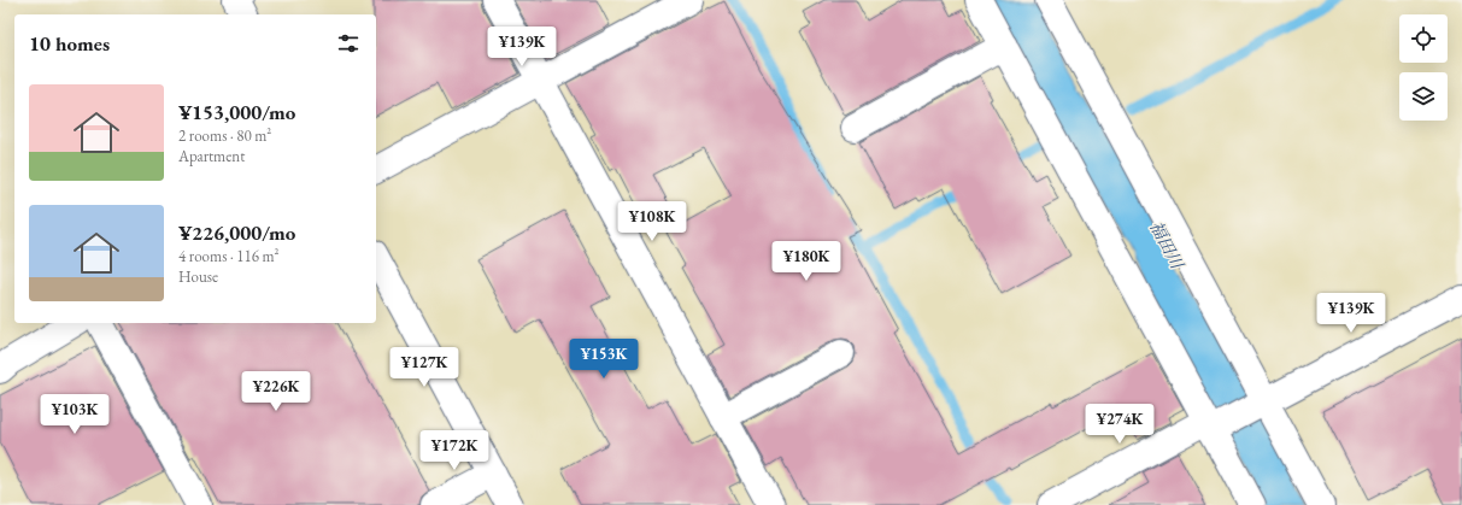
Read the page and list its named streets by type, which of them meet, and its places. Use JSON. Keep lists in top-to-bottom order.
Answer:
{
  "water": ["福田川"],
  "page": {
    "heading": "10 homes",
    "price": [
      "¥139K",
      "¥108K",
      "¥180K",
      "¥139K",
      "¥153K",
      "¥127K",
      "¥226K",
      "¥103K",
      "¥274K",
      "¥172K"
    ],
    "list": [
      {
        "name": "¥153,000/mo",
        "note": "2 rooms · 80 m² · Apartment"
      },
      {
        "name": "¥226,000/mo",
        "note": "4 rooms · 116 m² · House"
      }
    ]
  }
}
